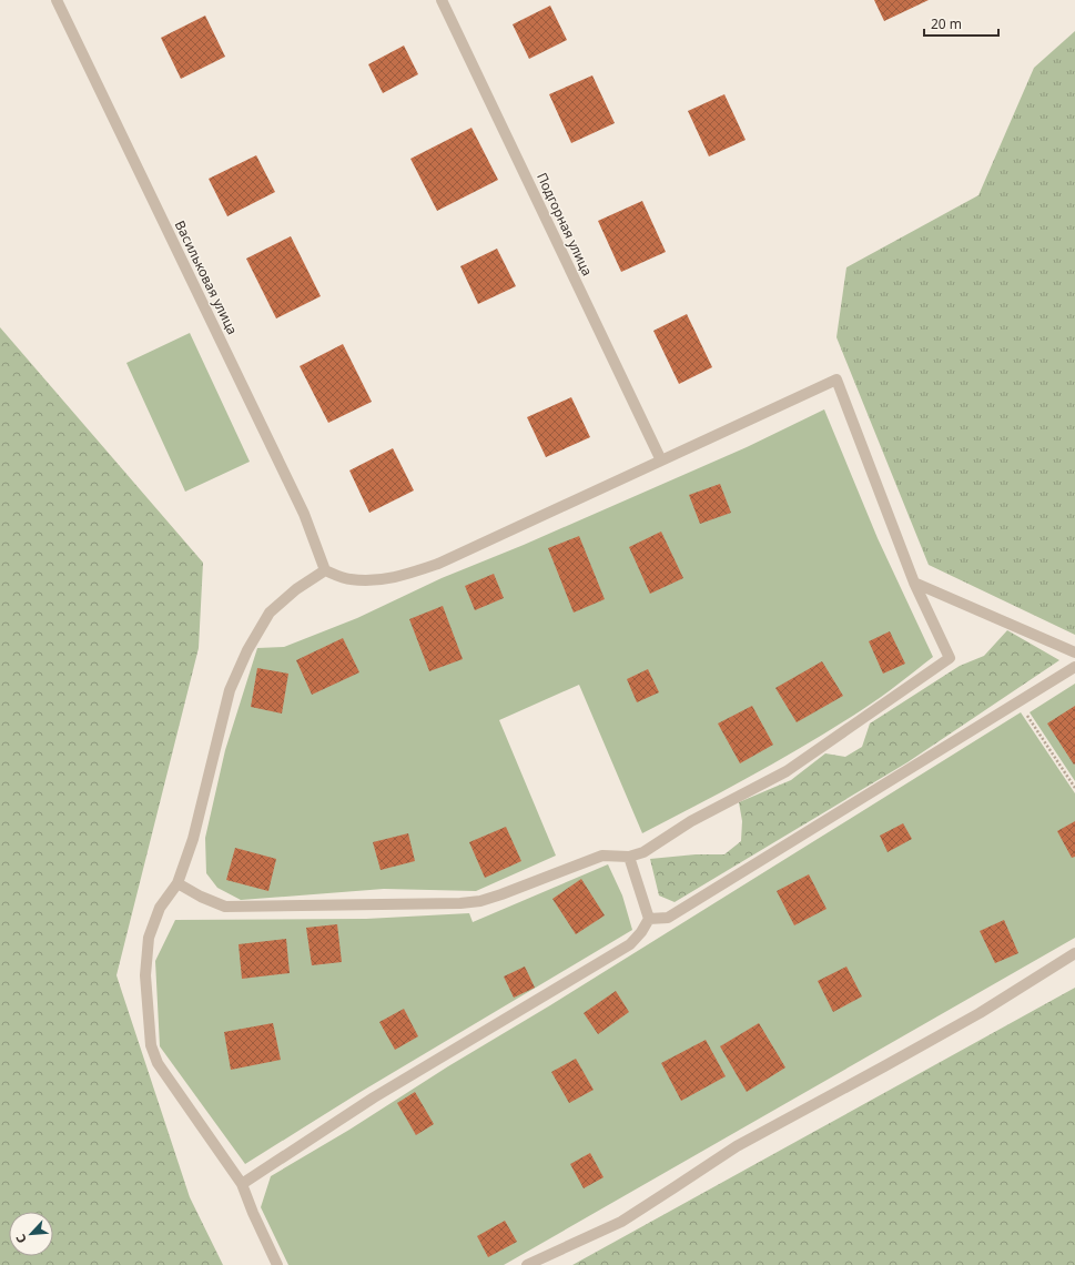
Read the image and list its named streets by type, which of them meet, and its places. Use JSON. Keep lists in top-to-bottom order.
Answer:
{
  "streets": {
    "street": ["Подгорная улица", "Васильковая улица"]
  },
  "scale_bar": "20 m",
  "north": "bottom left"
}
